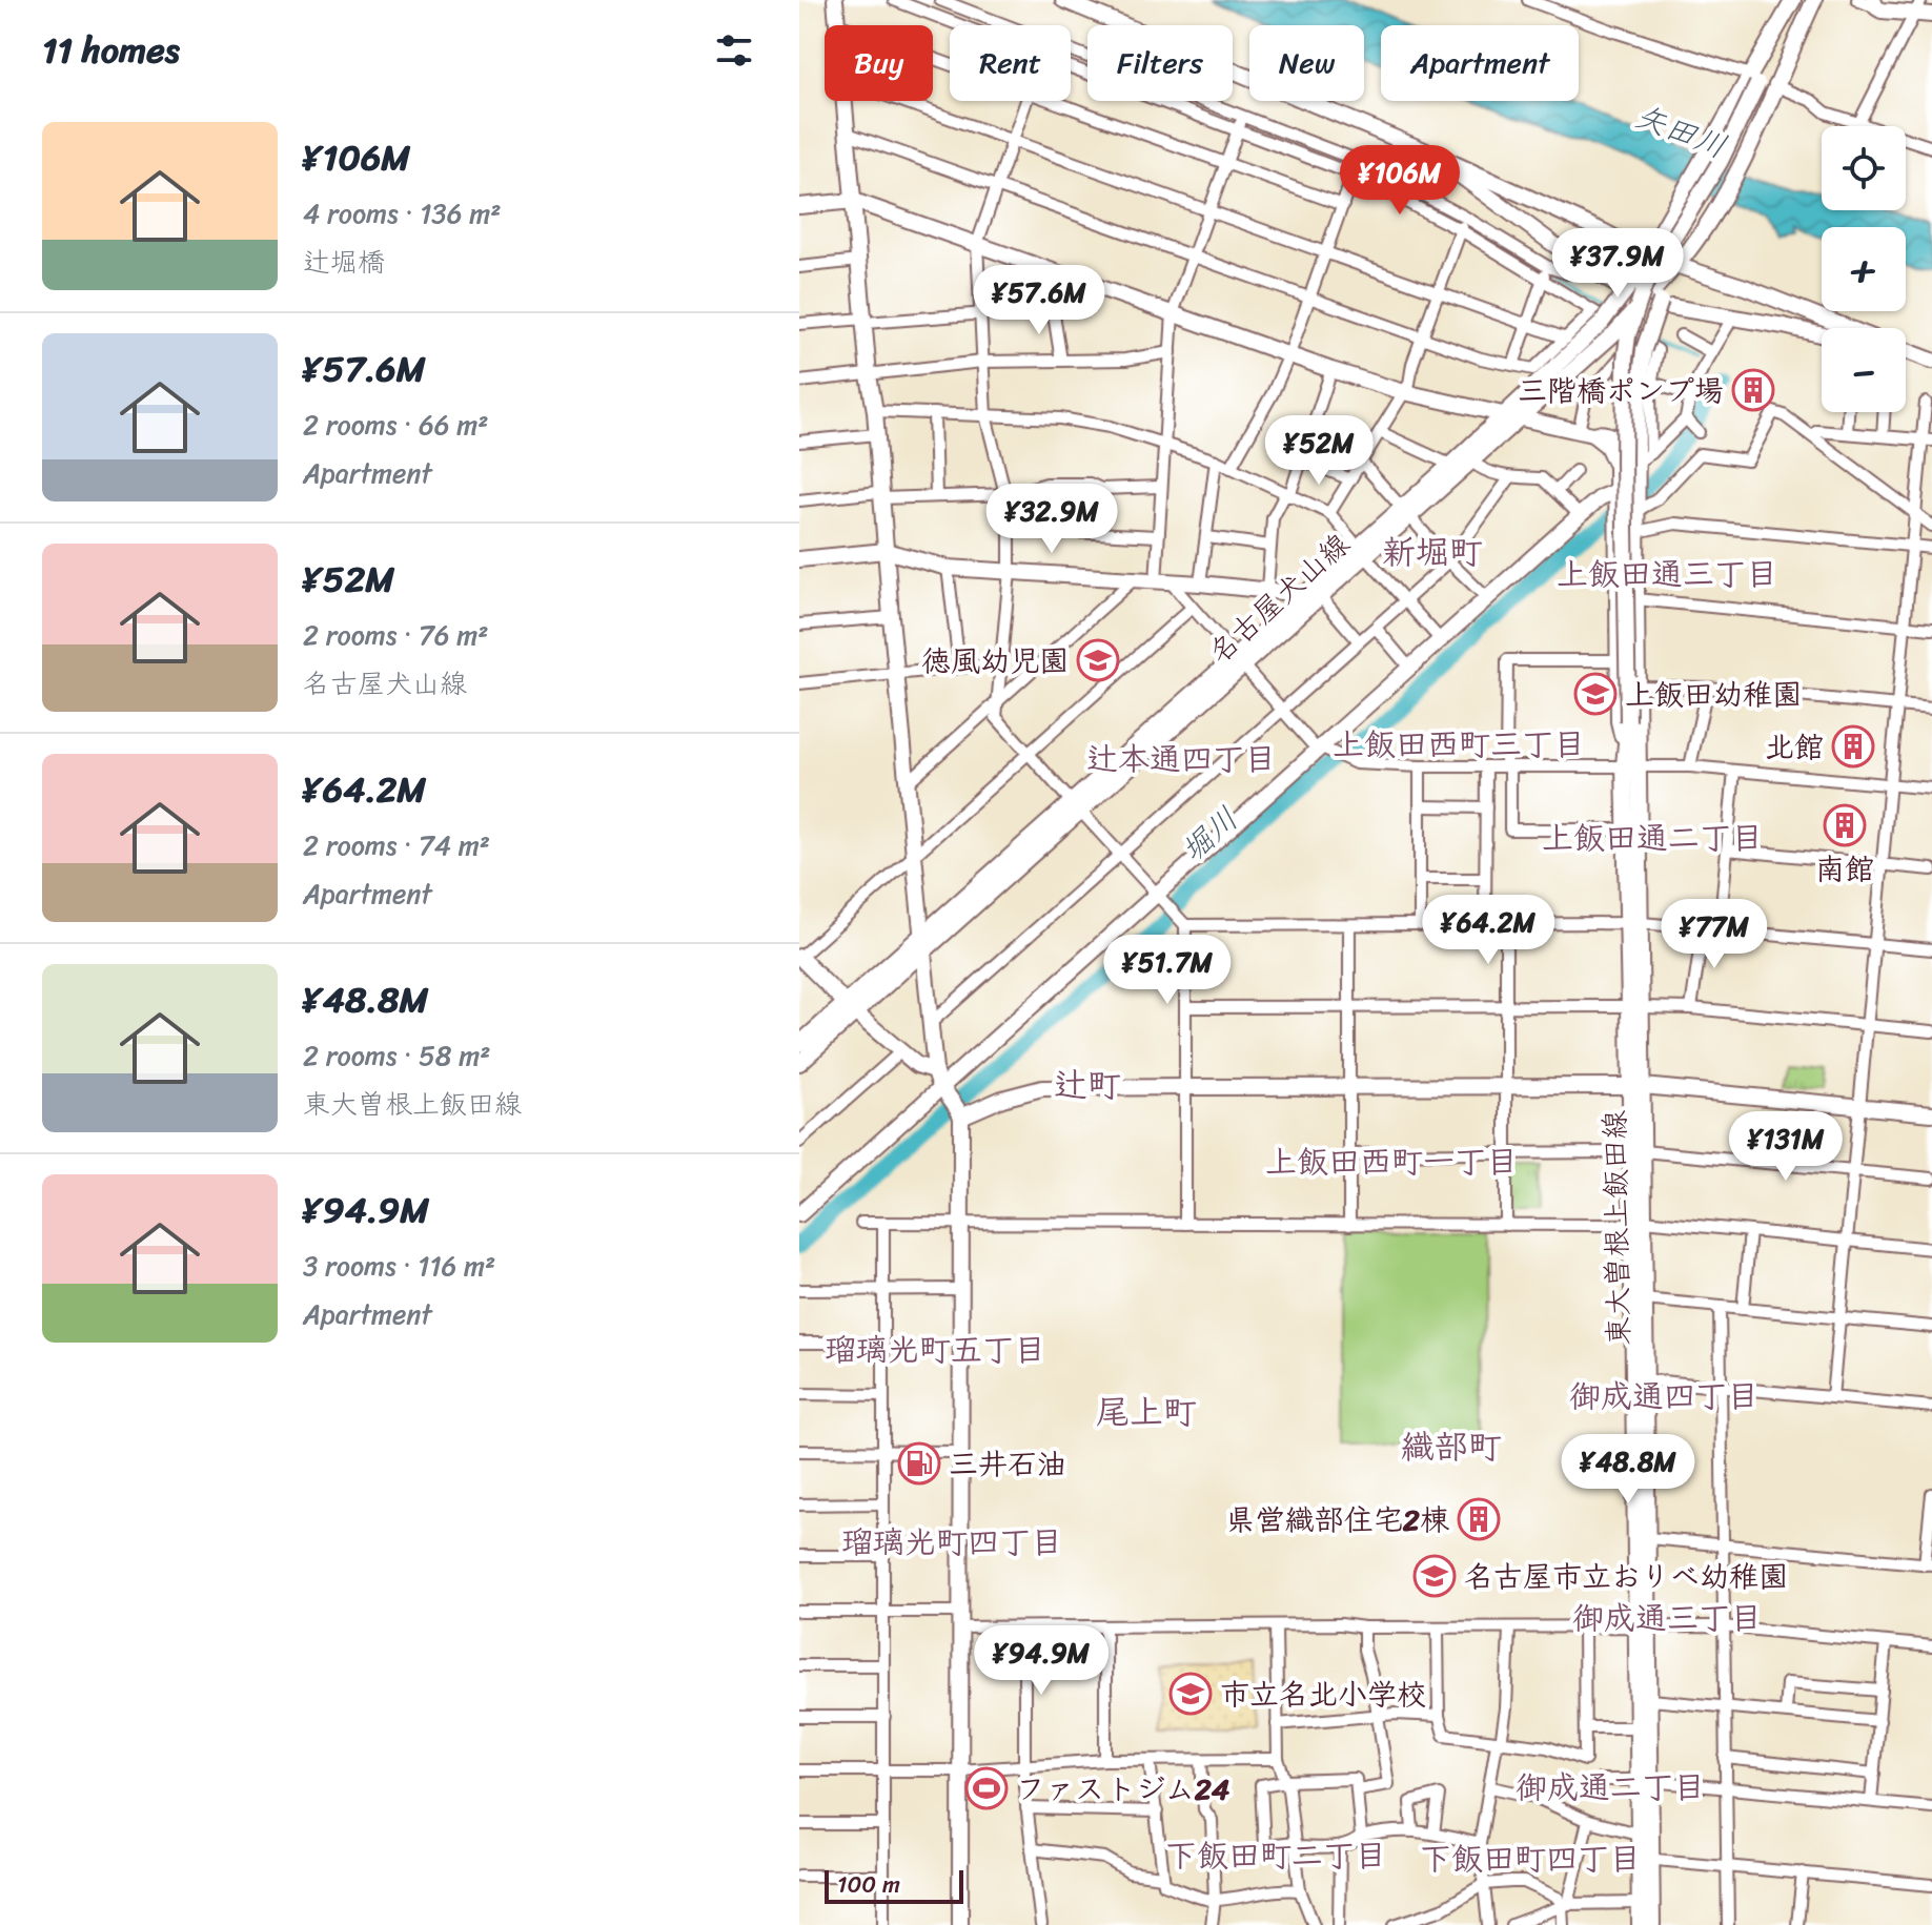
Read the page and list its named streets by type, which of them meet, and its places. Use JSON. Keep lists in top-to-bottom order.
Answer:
{
  "streets": {
    "street": ["名古屋犬山線", "東大曽根上飯田線"]
  },
  "districts": [
    "新堀町",
    "上飯田通三丁目",
    "上飯田西町三丁目",
    "辻本通四丁目",
    "上飯田通二丁目",
    "辻町",
    "上飯田西町一丁目",
    "瑠璃光町五丁目",
    "御成通四丁目",
    "尾上町",
    "織部町",
    "瑠璃光町四丁目",
    "御成通三丁目",
    "御成通二丁目",
    "下飯田町二丁目",
    "下飯田町四丁目"
  ],
  "water": ["矢田川", "堀川"],
  "places": {
    "building": [
      "三階橋ポンプ場",
      "北館",
      "南館",
      "県営織部住宅2棟"
    ],
    "school or university": [
      "徳風幼児園",
      "上飯田幼稚園",
      "名古屋市立おりべ幼稚園",
      "市立名北小学校"
    ],
    "fuel station": ["三井石油"],
    "sports": ["ファストジム24"]
  },
  "scale_bar": "100 m",
  "page": {
    "heading": "11 homes",
    "chip": [
      "Buy",
      "Rent",
      "Filters",
      "New",
      "Apartment"
    ],
    "list": [
      {
        "name": "¥106M",
        "note": "4 rooms · 136 m² · 辻堀橋"
      },
      {
        "name": "¥57.6M",
        "note": "2 rooms · 66 m² · Apartment"
      },
      {
        "name": "¥52M",
        "note": "2 rooms · 76 m² · 名古屋犬山線"
      },
      {
        "name": "¥64.2M",
        "note": "2 rooms · 74 m² · Apartment"
      },
      {
        "name": "¥48.8M",
        "note": "2 rooms · 58 m² · 東大曽根上飯田線"
      },
      {
        "name": "¥94.9M",
        "note": "3 rooms · 116 m² · Apartment"
      }
    ],
    "map_buttons": ["+", "−"],
    "price": [
      "¥106M",
      "¥37.9M",
      "¥57.6M",
      "¥52M",
      "¥32.9M",
      "¥64.2M",
      "¥77M",
      "¥51.7M",
      "¥131M",
      "¥48.8M",
      "¥94.9M"
    ],
    "scale": "100 m"
  }
}
